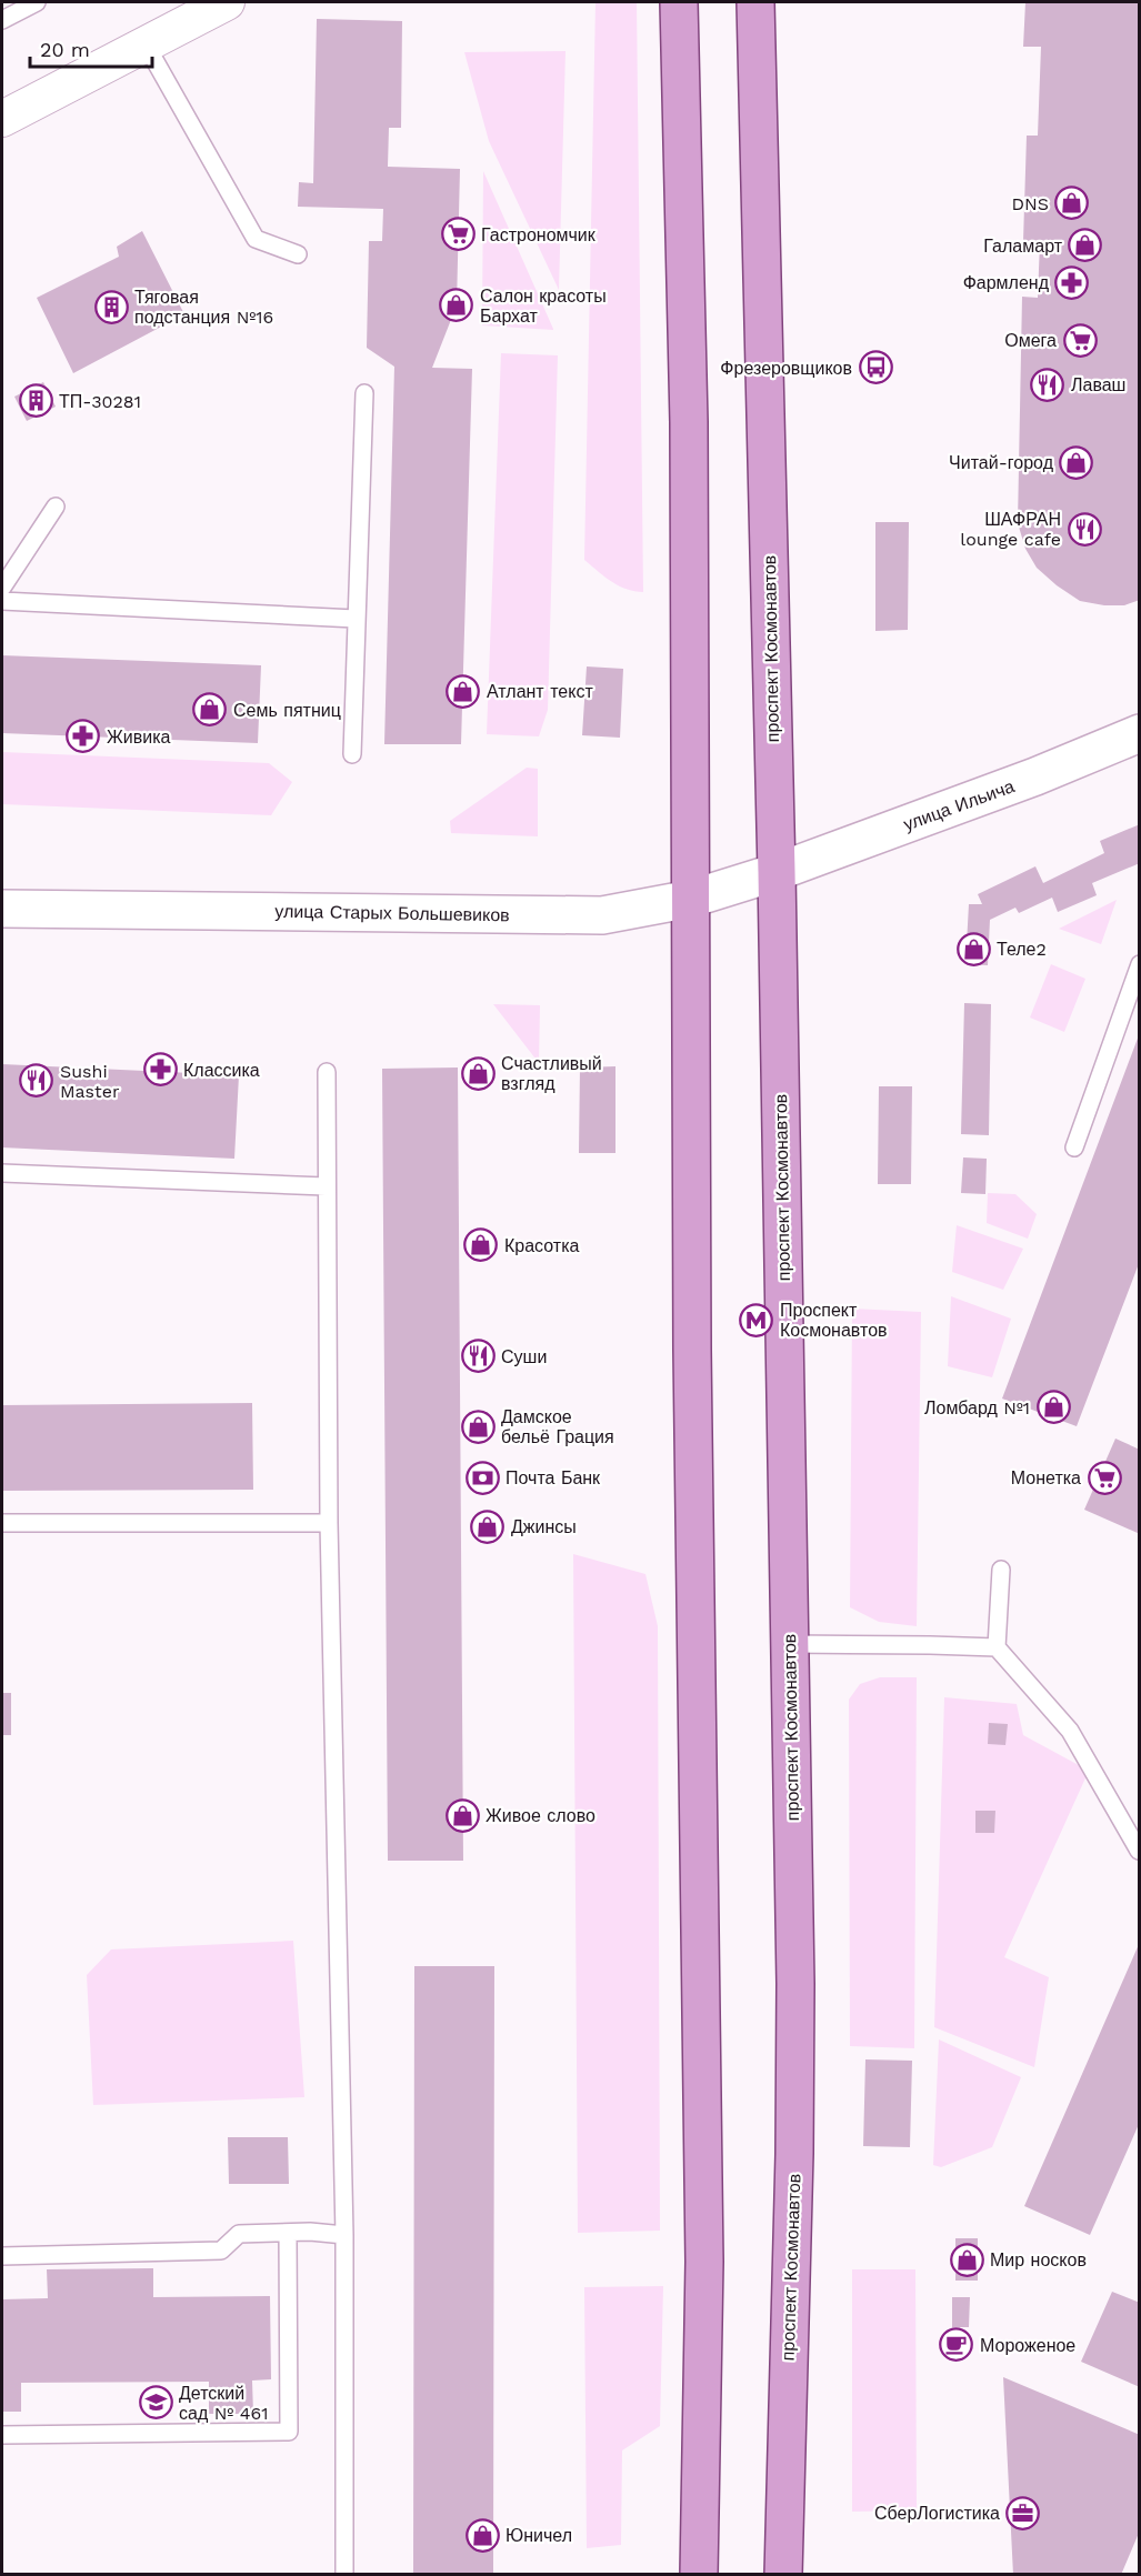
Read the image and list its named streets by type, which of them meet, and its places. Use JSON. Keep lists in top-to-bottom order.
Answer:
{
  "streets": {
    "main road": ["проспект Космонавтов", "улица Ильича", "улица Старых Большевиков"]
  },
  "crossings": [
    ["проспект Космонавтов", "улица Ильича"],
    ["проспект Космонавтов", "улица Старых Большевиков"],
    ["улица Ильича", "улица Старых Большевиков"]
  ],
  "places": {
    "shop": [
      "DNS",
      "Галамарт",
      "Салон красоты Бархат",
      "Читай-город",
      "Атлант текст",
      "Семь пятниц",
      "Теле2",
      "Счастливый взгляд",
      "Красотка",
      "Ломбард №1",
      "Дамское бельё Грация",
      "Джинсы",
      "Живое слово",
      "Мир носков",
      "Юничел"
    ],
    "supermarket": ["Гастрономчик", "Омега", "Монетка"],
    "pharmacy": ["Фармленд", "Живика", "Классика"],
    "building": ["Тяговая подстанция №16", "ТП-30281"],
    "bus stop": ["Фрезеровщиков"],
    "restaurant": [
      "Лаваш",
      "ШАФРАН lounge cafe",
      "Sushi Master",
      "Суши"
    ],
    "metro station": ["Проспект Космонавтов"],
    "bank": ["Почта Банк"],
    "cafe": ["Мороженое"],
    "school or university": ["Детский сад № 461"],
    "office": ["СберЛогистика"]
  },
  "scale_bar": "20 m"
}
